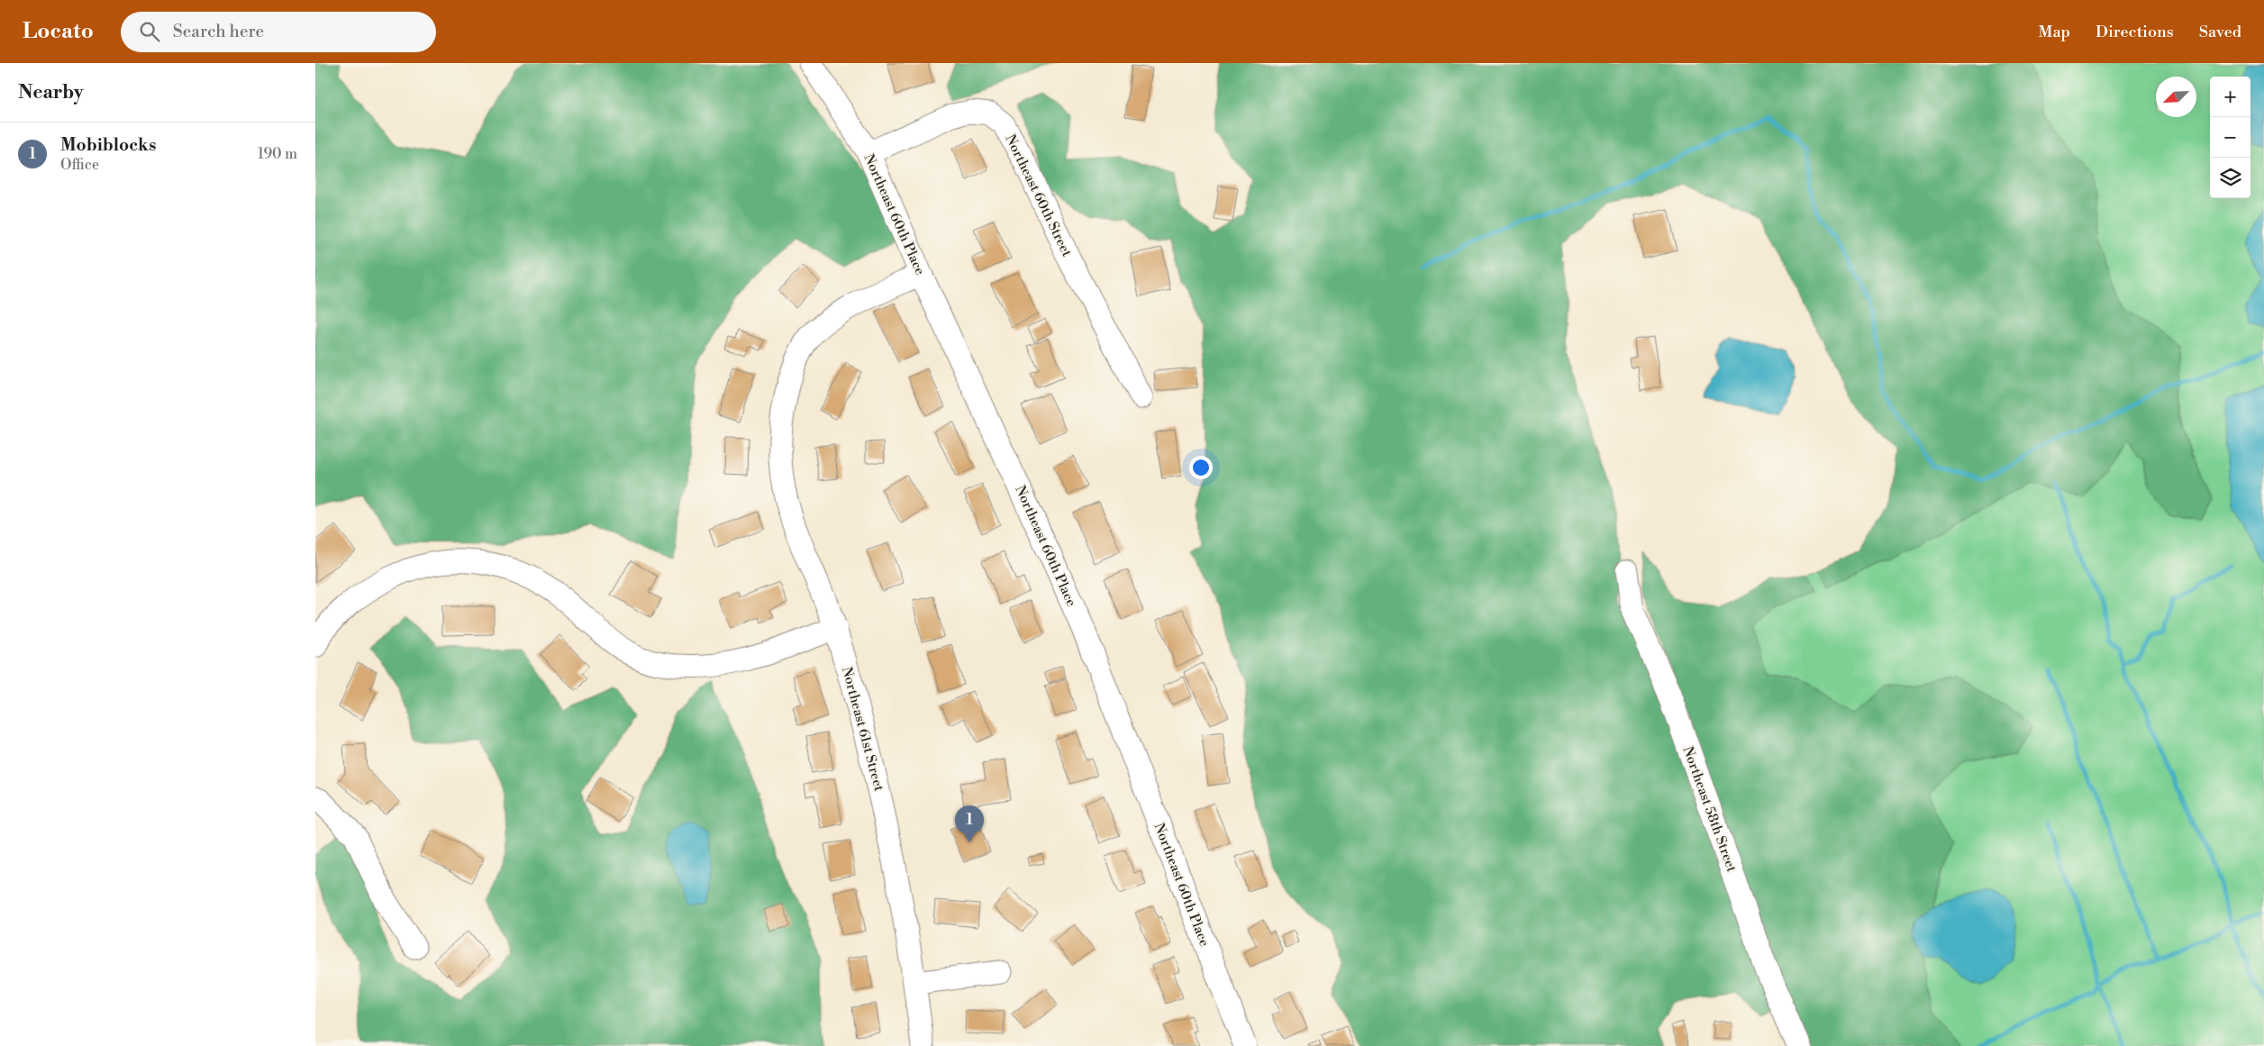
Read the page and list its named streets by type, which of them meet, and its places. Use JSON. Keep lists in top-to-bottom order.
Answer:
{
  "streets": {
    "street": [
      "Northeast 60th Street",
      "Northeast 60th Place",
      "Northeast 61st Street",
      "Northeast 58th Street"
    ]
  },
  "crossings": [
    ["Northeast 60th Street", "Northeast 60th Place"],
    ["Northeast 60th Place", "Northeast 61st Street"]
  ],
  "north": "bottom left",
  "page": {
    "header": "Locato",
    "search": "Search here",
    "nav": ["Map", "Directions", "Saved"],
    "heading": "Nearby",
    "map_buttons": ["+", "−"],
    "list": [
      {
        "mark": "1",
        "name": "Mobiblocks",
        "note": "Office",
        "value": "190 m"
      }
    ],
    "pins": "1"
  }
}
